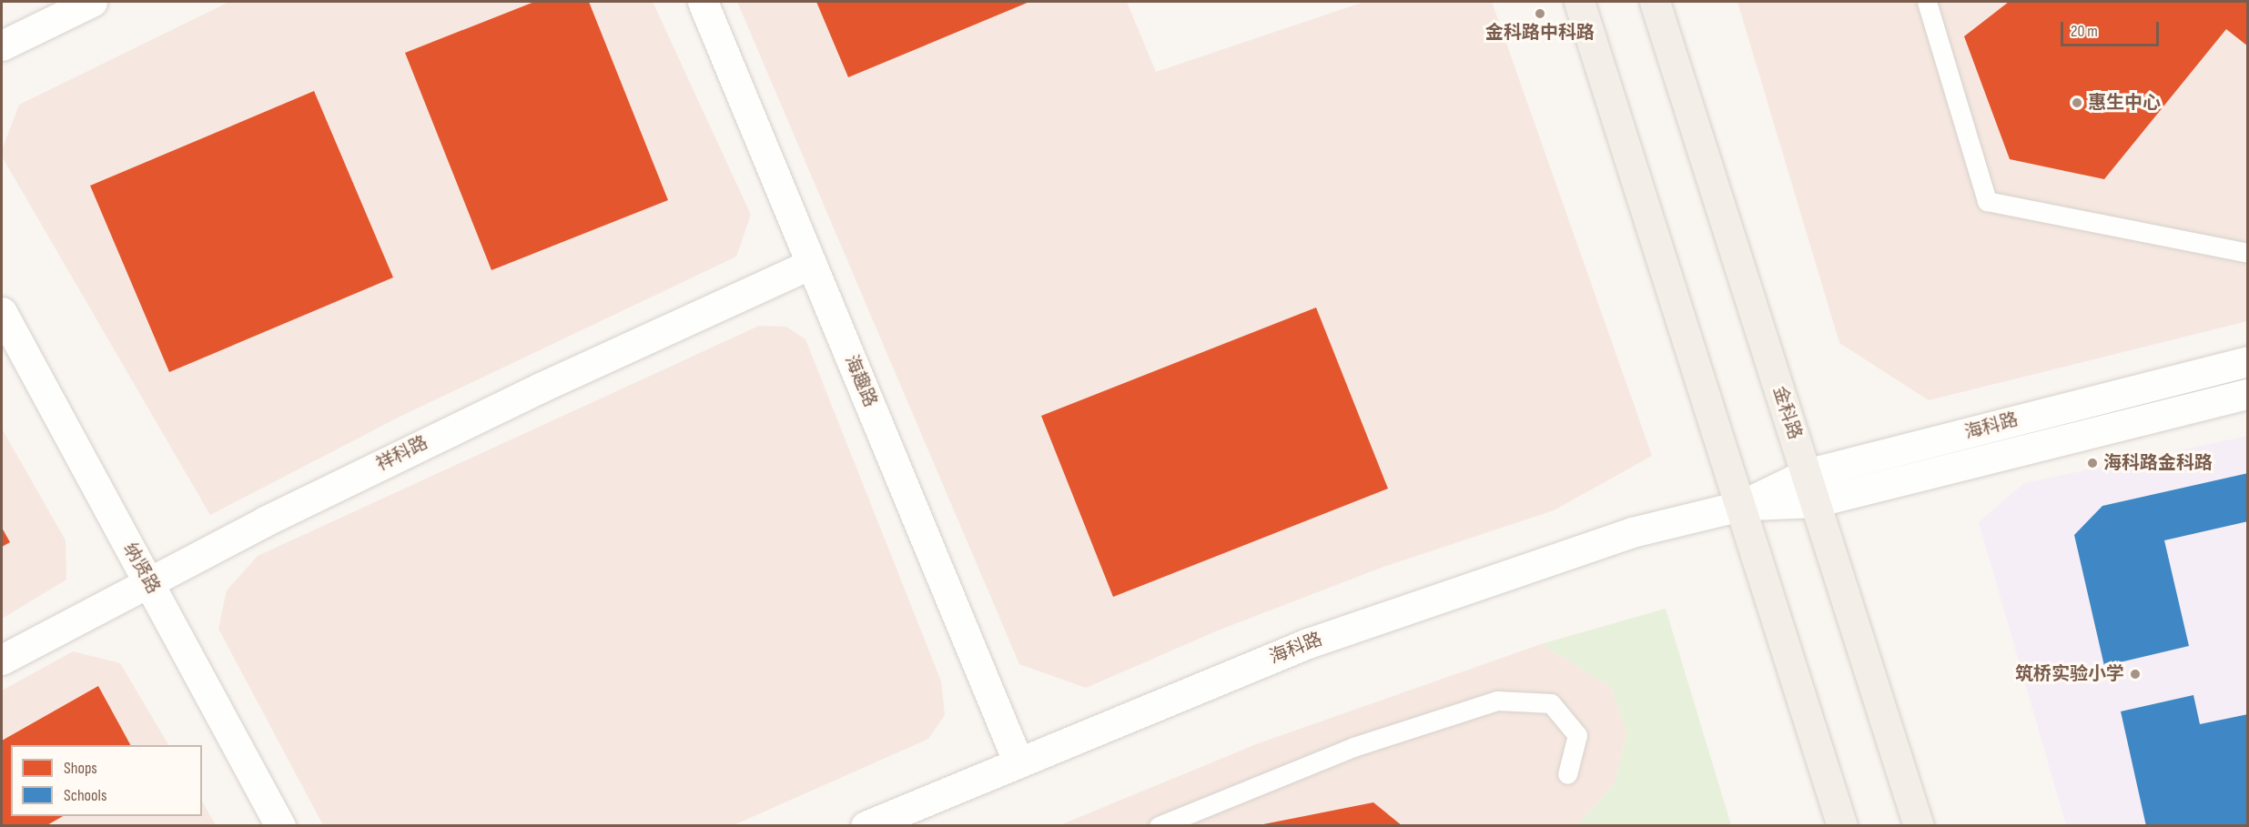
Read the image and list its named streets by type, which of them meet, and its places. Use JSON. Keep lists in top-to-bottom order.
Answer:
{
  "streets": {
    "main road": ["金科路"],
    "street": [
      "海趣路",
      "海科路",
      "祥科路",
      "纳贤路"
    ]
  },
  "crossings": [
    ["海趣路", "海科路"],
    ["海趣路", "祥科路"],
    ["金科路", "海科路"],
    ["祥科路", "纳贤路"]
  ],
  "places": [
    "金科路中科路",
    "惠生中心",
    "海科路金科路",
    "筑桥实验小学"
  ],
  "legend": ["Shops", "Schools"],
  "scale_bar": "20 m"
}
